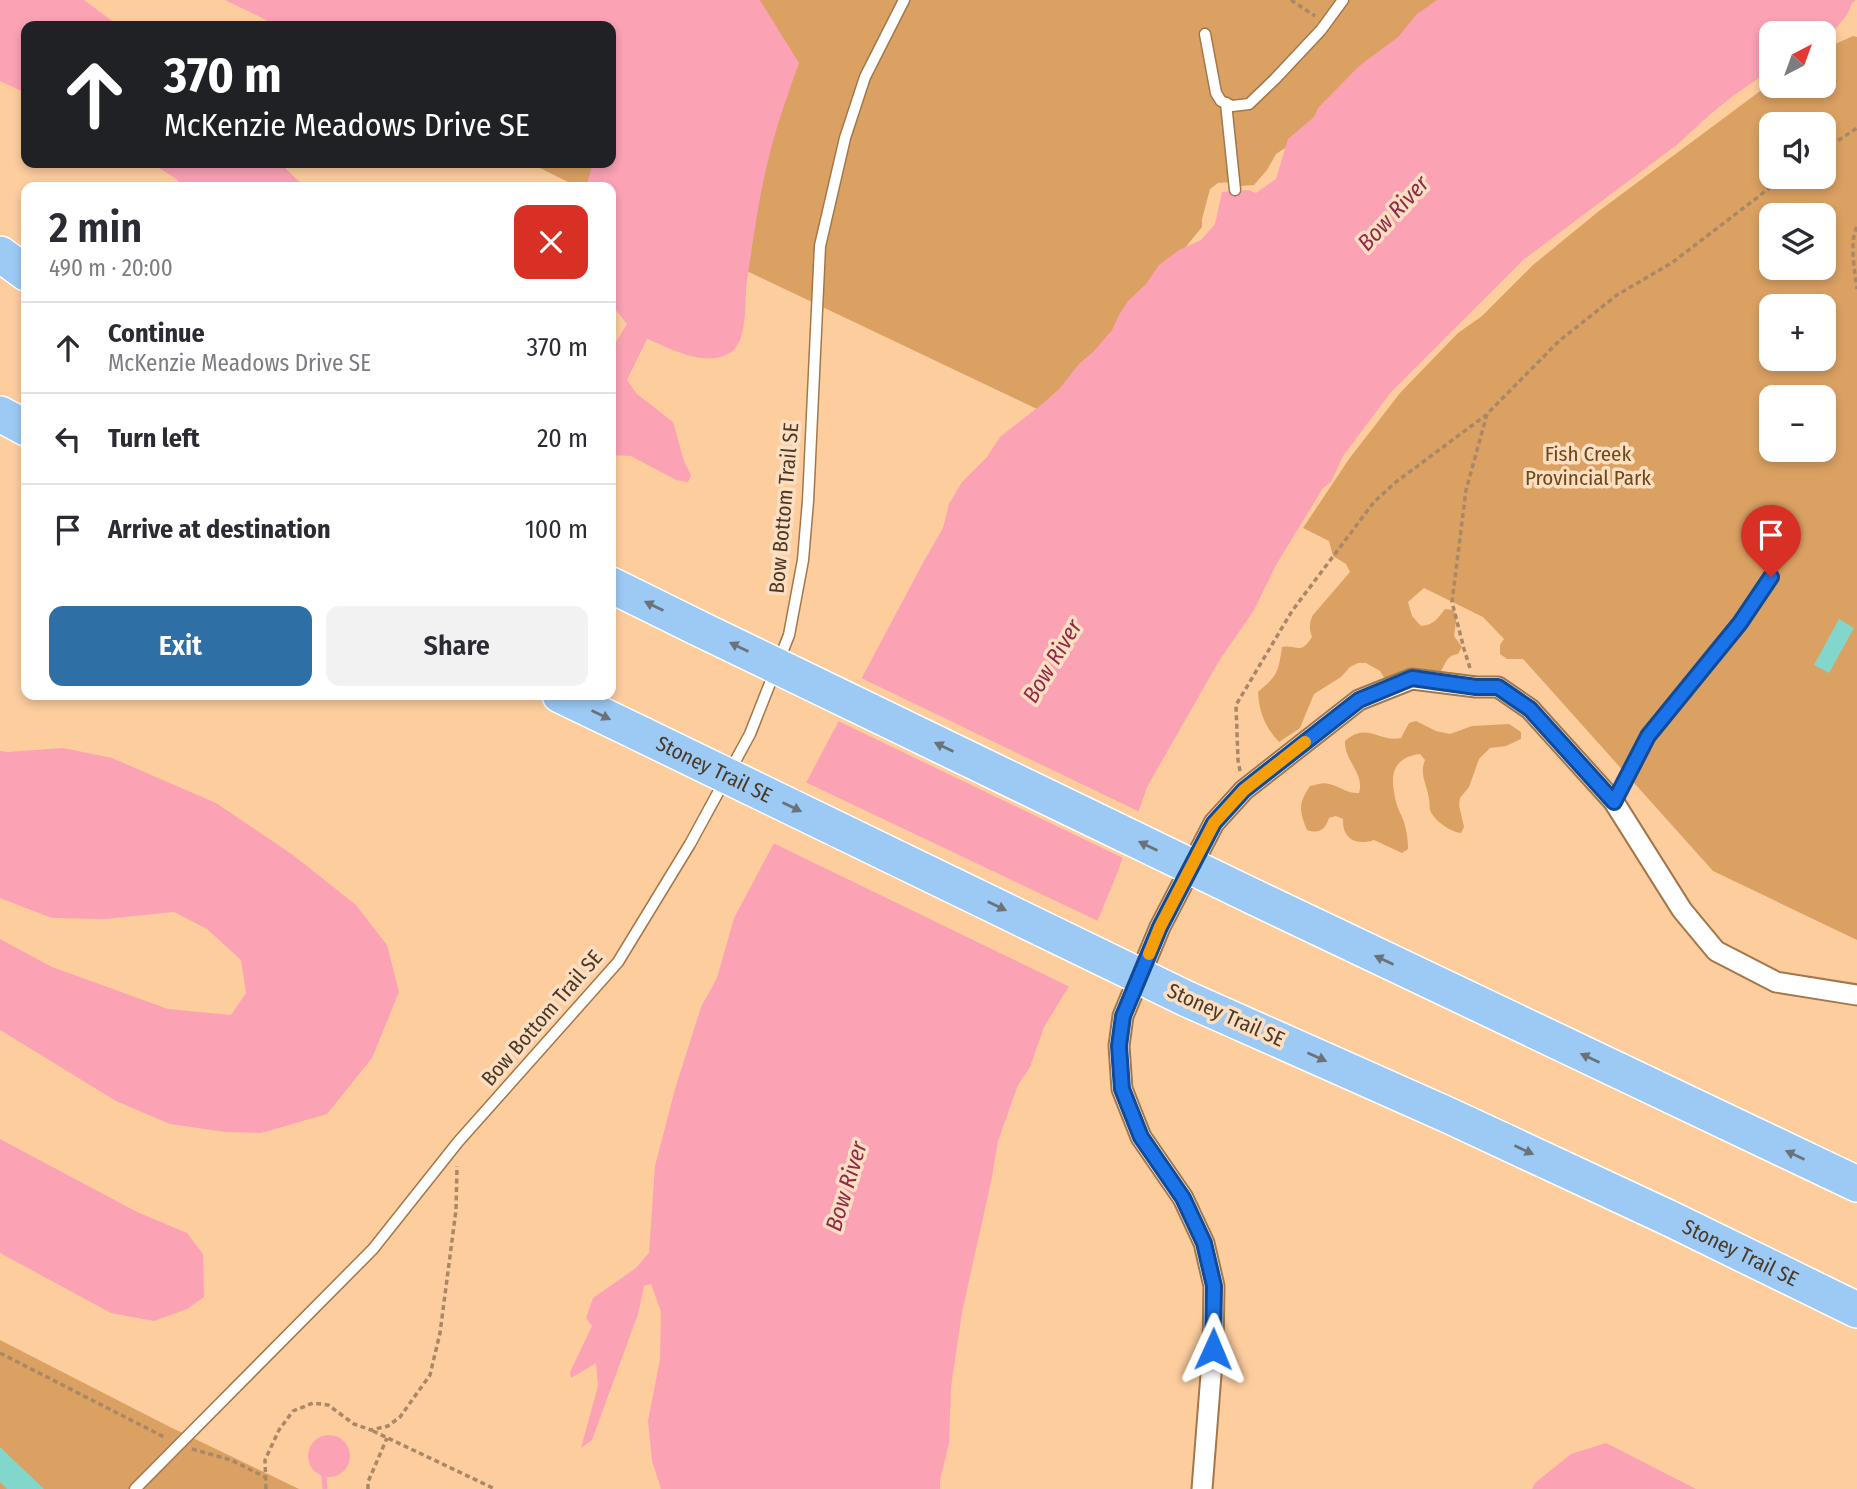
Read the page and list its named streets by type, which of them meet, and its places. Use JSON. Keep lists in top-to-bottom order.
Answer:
{
  "streets": {
    "highway": ["Stoney Trail SE"],
    "lane": ["Bow Bottom Trail SE"]
  },
  "water": ["Bow River"],
  "parks": ["Fish Creek Provincial Park"],
  "north": "top right",
  "page": {
    "map_buttons": ["+", "−"],
    "turn": ["370 m", "McKenzie Meadows Drive SE"],
    "heading": ["2 min", "490 m · 20:00"],
    "list": [
      {
        "name": "Continue",
        "note": "McKenzie Meadows Drive SE",
        "value": "370 m"
      },
      {
        "name": "Turn left",
        "value": "20 m"
      },
      {
        "name": "Arrive at destination",
        "value": "100 m"
      }
    ],
    "buttons": ["Exit", "Share"]
  }
}
